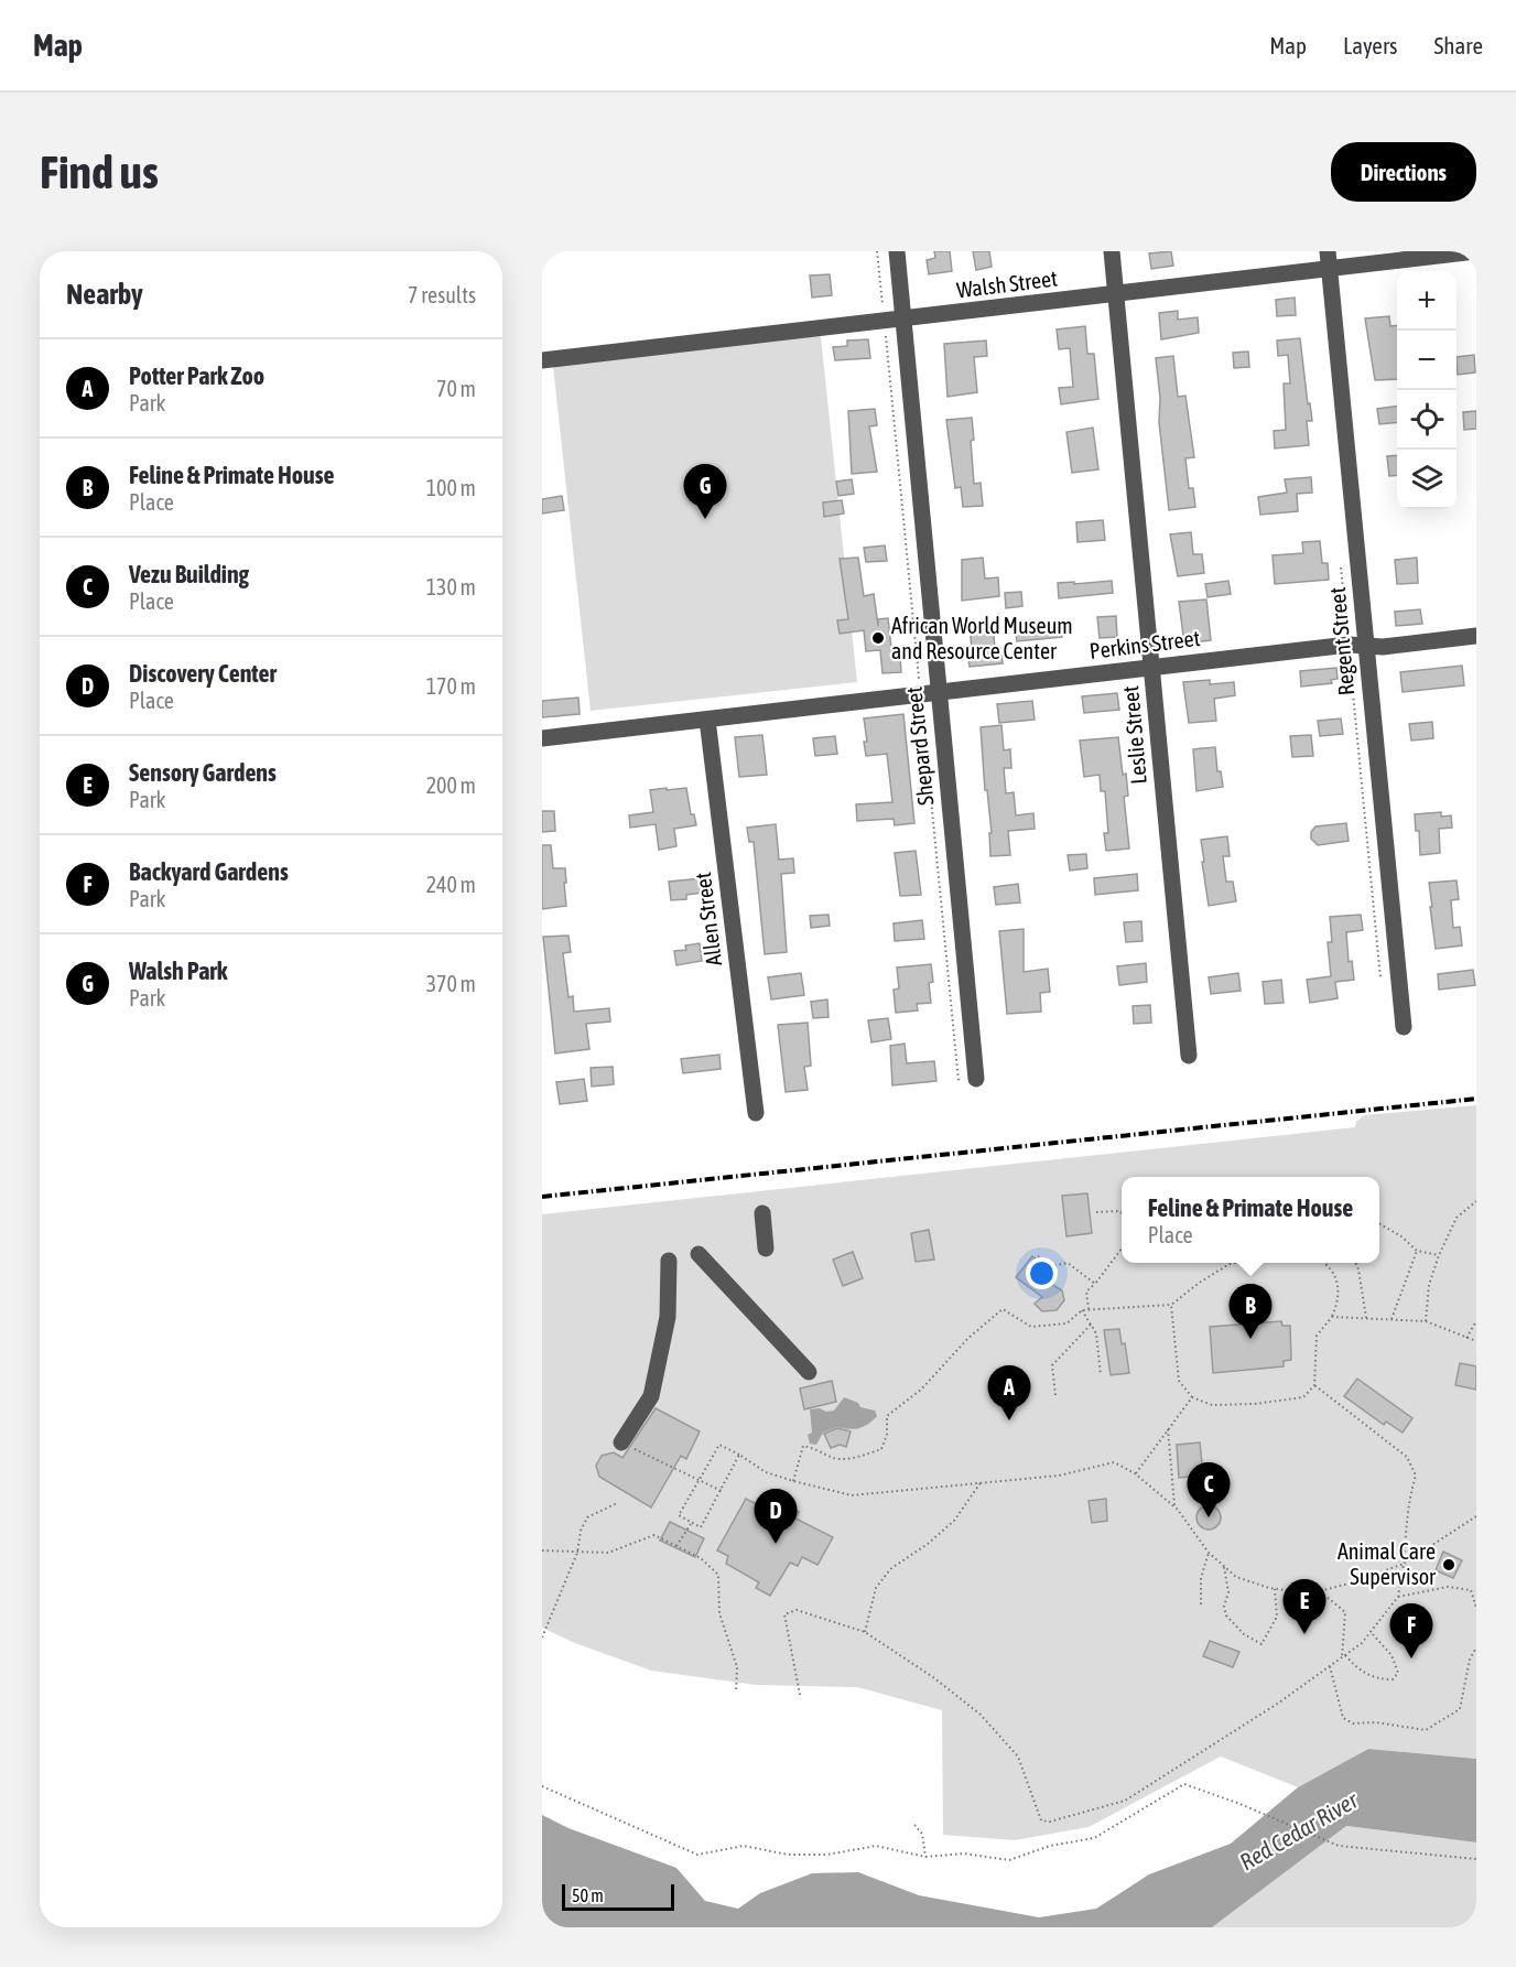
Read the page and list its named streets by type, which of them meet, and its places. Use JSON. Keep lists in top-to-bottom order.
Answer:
{
  "streets": {
    "street": [
      "Walsh Street",
      "Regent Street",
      "Perkins Street",
      "Leslie Street",
      "Shepard Street",
      "Allen Street"
    ]
  },
  "crossings": [
    ["Walsh Street", "Regent Street"],
    ["Walsh Street", "Leslie Street"],
    ["Walsh Street", "Shepard Street"],
    ["Regent Street", "Perkins Street"],
    ["Perkins Street", "Leslie Street"],
    ["Perkins Street", "Shepard Street"],
    ["Perkins Street", "Allen Street"]
  ],
  "water": ["Red Cedar River"],
  "places": ["African World Museum and Resource Center", "Animal Care Supervisor"],
  "scale_bar": "50 m",
  "page": {
    "header": "Map",
    "nav": ["Map", "Layers", "Share"],
    "buttons": "Directions",
    "title": "Find us",
    "heading": ["Nearby", "7 results"],
    "map_buttons": ["+", "−"],
    "list": [
      {
        "mark": "A",
        "name": "Potter Park Zoo",
        "note": "Park",
        "value": "70 m"
      },
      {
        "mark": "B",
        "name": "Feline & Primate House",
        "note": "Place",
        "value": "100 m"
      },
      {
        "mark": "C",
        "name": "Vezu Building",
        "note": "Place",
        "value": "130 m"
      },
      {
        "mark": "D",
        "name": "Discovery Center",
        "note": "Place",
        "value": "170 m"
      },
      {
        "mark": "E",
        "name": "Sensory Gardens",
        "note": "Park",
        "value": "200 m"
      },
      {
        "mark": "F",
        "name": "Backyard Gardens",
        "note": "Park",
        "value": "240 m"
      },
      {
        "mark": "G",
        "name": "Walsh Park",
        "note": "Park",
        "value": "370 m"
      }
    ],
    "pins": [
      "G",
      "B",
      "A",
      "C",
      "D",
      "E",
      "F"
    ],
    "popup": ["Feline & Primate House", "Place"],
    "scale": "50 m"
  }
}
